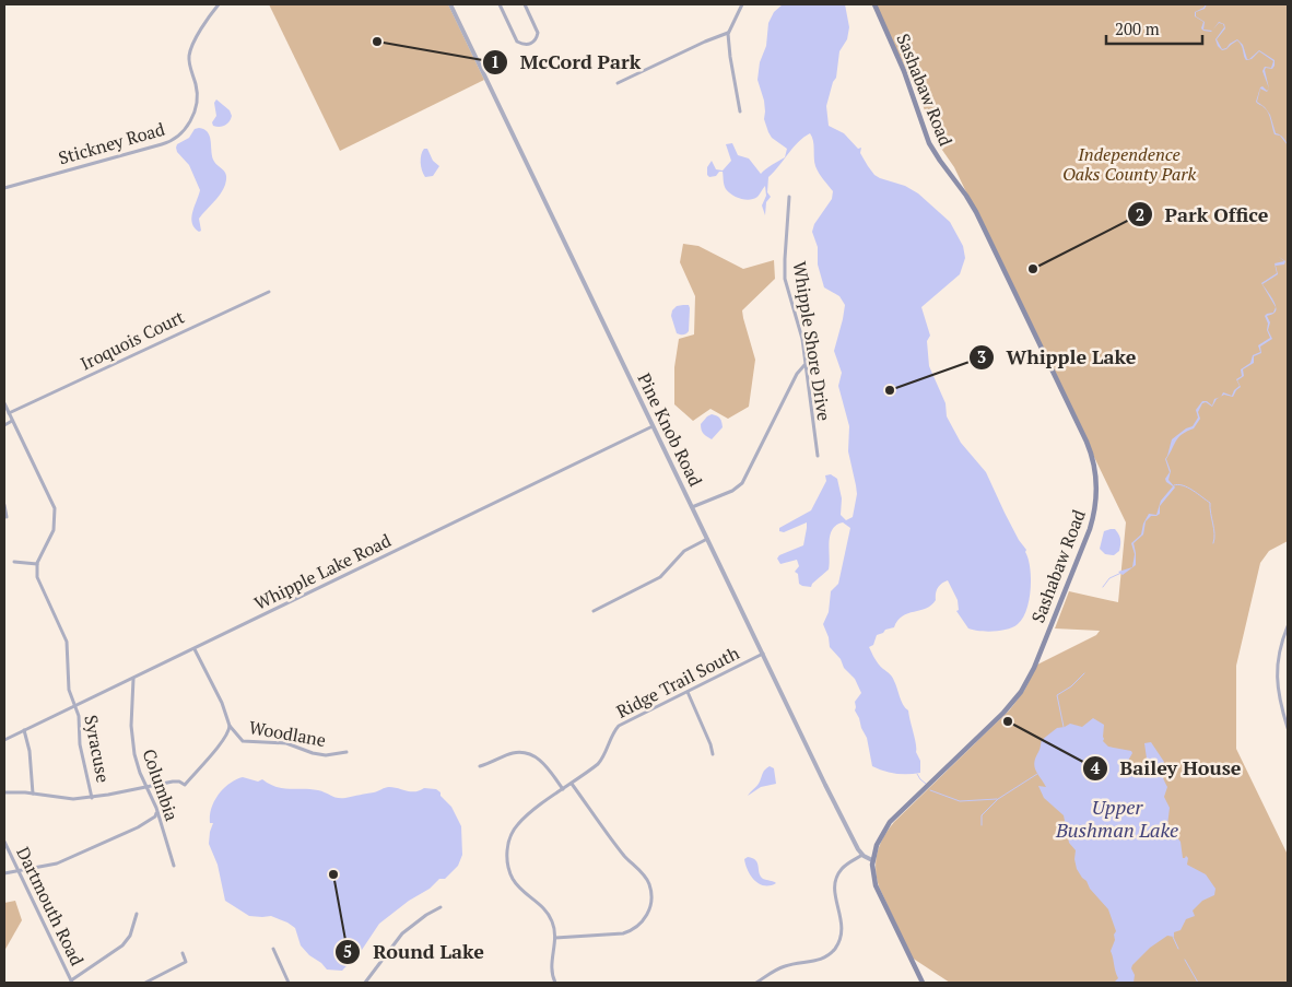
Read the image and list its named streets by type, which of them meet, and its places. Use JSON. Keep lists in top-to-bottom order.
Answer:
{
  "streets": {
    "main road": ["Sashabaw Road"],
    "street": [
      "Stickney Road",
      "Iroquois Court",
      "Whipple Shore Drive",
      "Pine Knob Road",
      "Whipple Lake Road",
      "Ridge Trail South",
      "Woodlane",
      "Syracuse",
      "Columbia",
      "Dartmouth Road"
    ]
  },
  "crossings": [
    ["Pine Knob Road", "Whipple Lake Road"],
    ["Pine Knob Road", "Ridge Trail South"],
    ["Whipple Lake Road", "Syracuse"],
    ["Whipple Lake Road", "Columbia"]
  ],
  "water": ["Upper Bushman Lake"],
  "parks": ["Independence Oaks County Park"],
  "places": [
    "McCord Park",
    "Park Office",
    "Whipple Lake",
    "Bailey House",
    "Round Lake"
  ],
  "scale_bar": "200 m"
}
